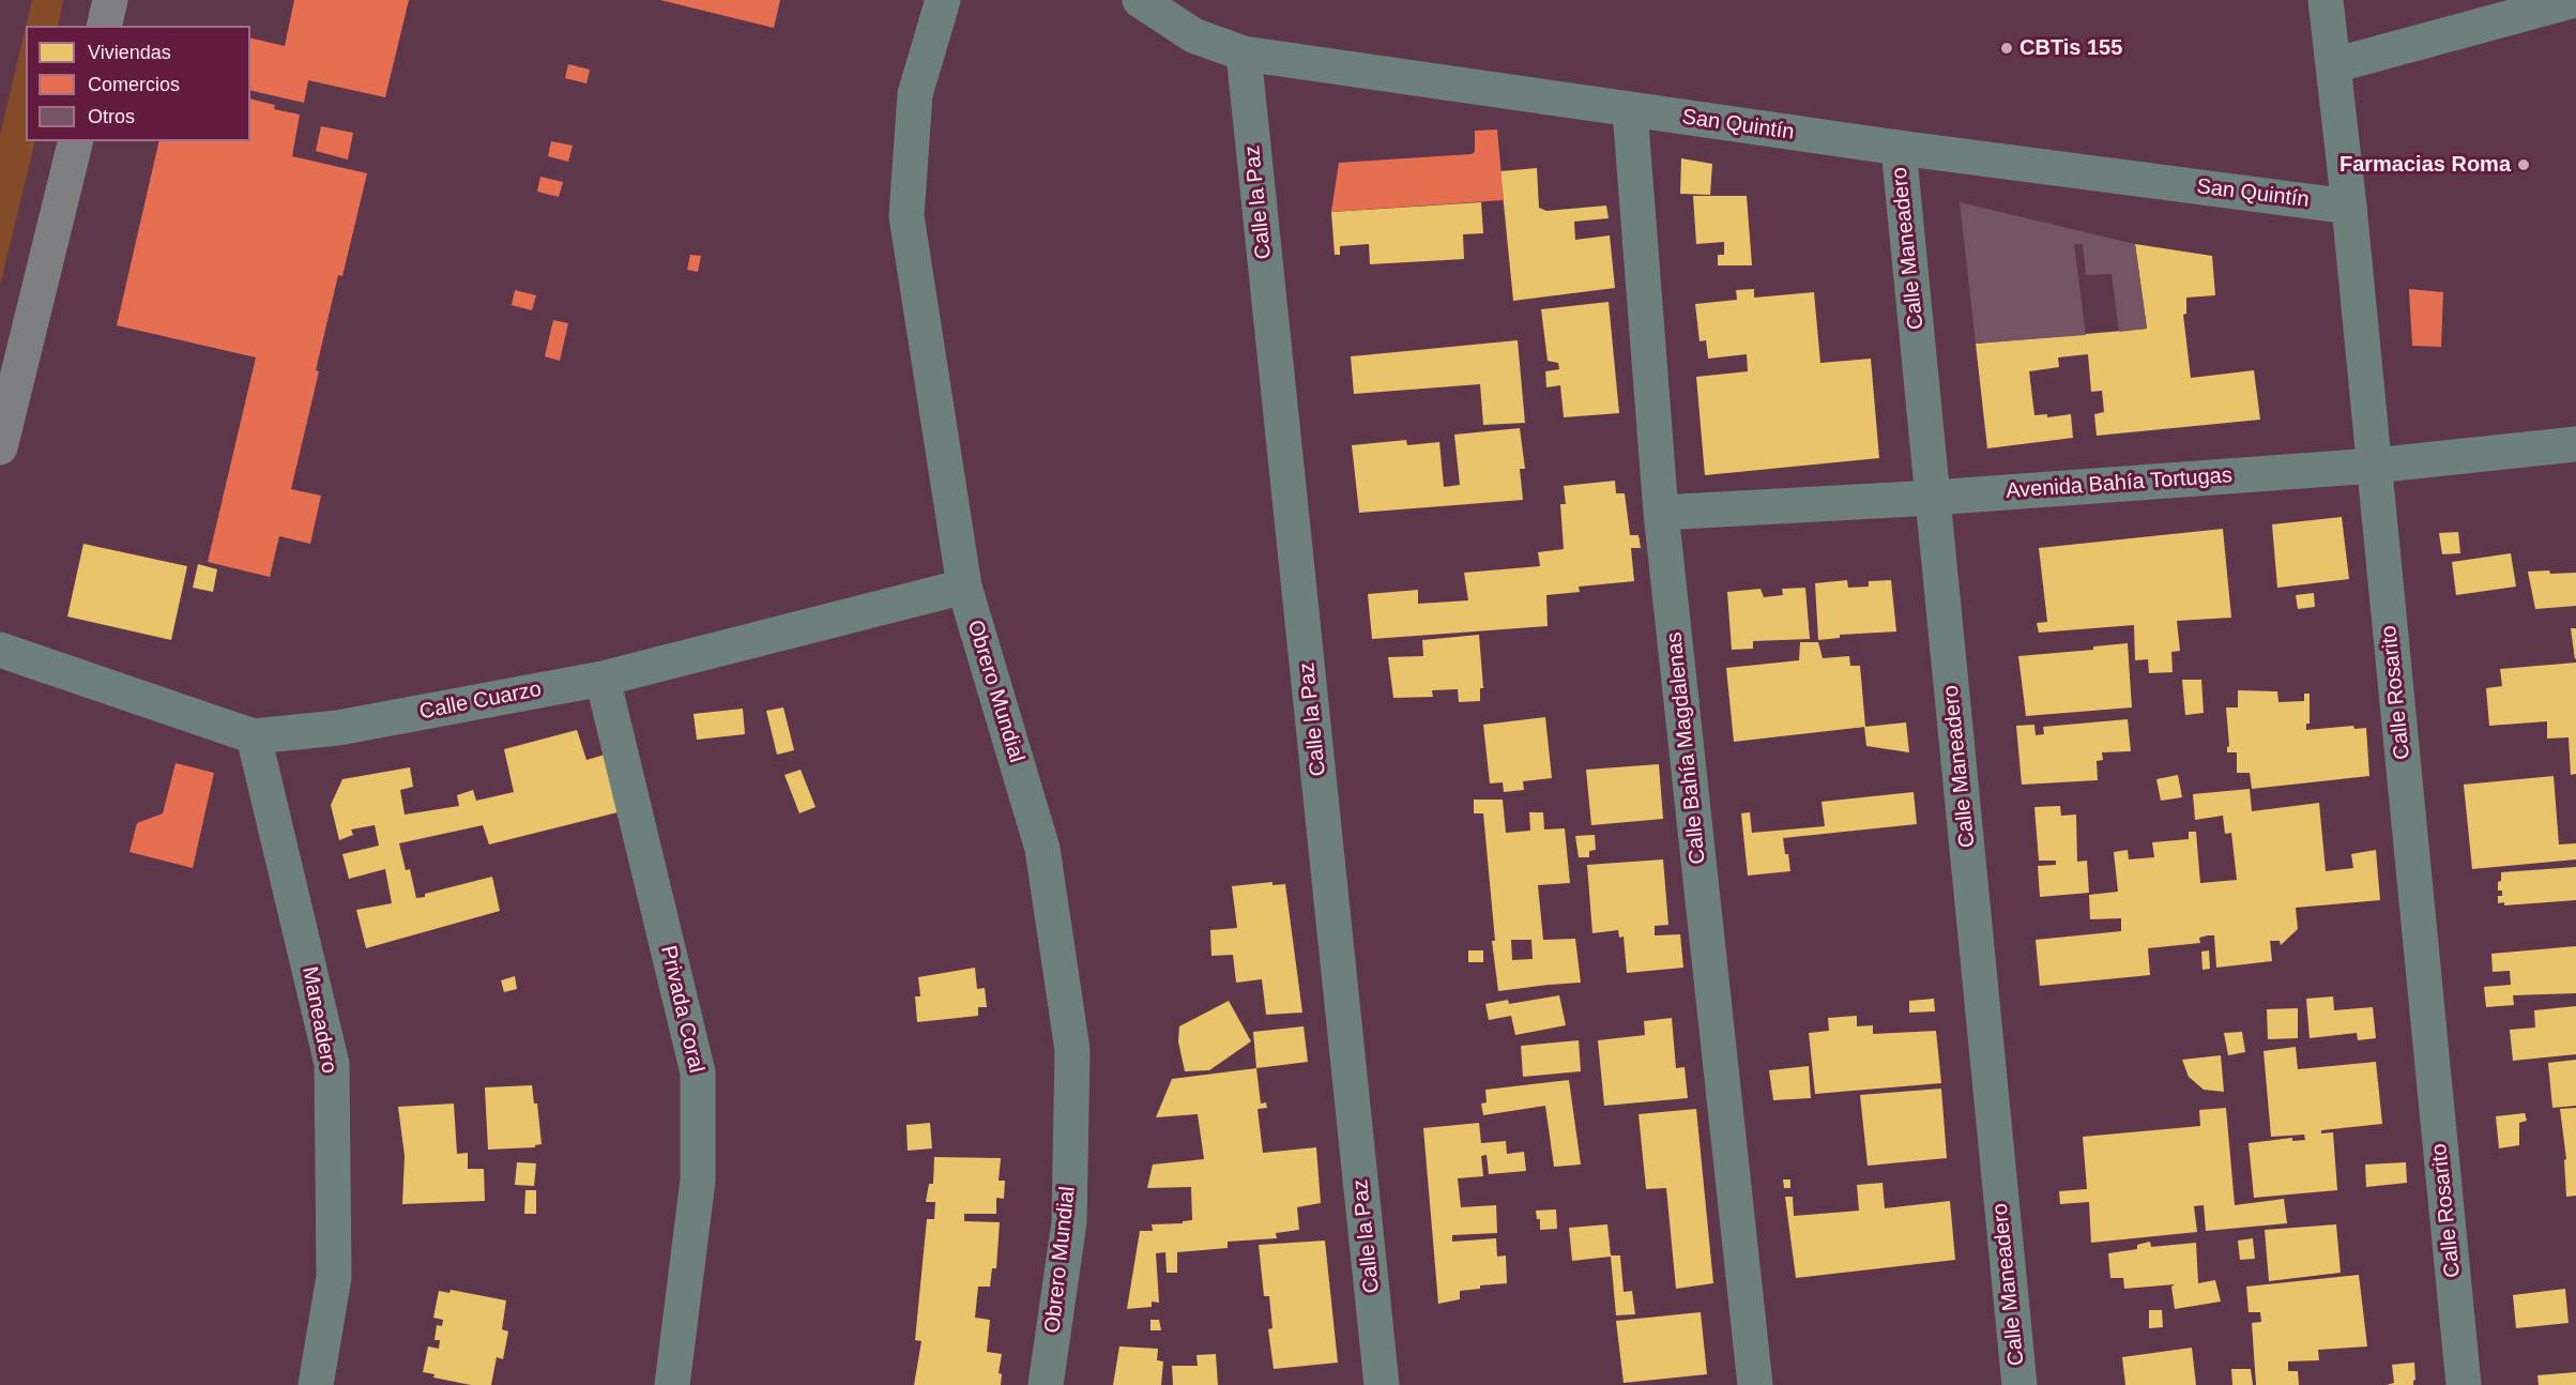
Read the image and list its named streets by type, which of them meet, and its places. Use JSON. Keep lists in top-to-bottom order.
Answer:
{
  "streets": {
    "street": [
      "San Quintín",
      "Calle la Paz",
      "Calle Maneadero",
      "Avenida Bahía Tortugas",
      "Obrero Mundial",
      "Calle Rosarito",
      "Calle Cuarzo",
      "Calle Bahía Magdalenas",
      "Privada Coral",
      "Maneadero"
    ]
  },
  "crossings": [
    ["San Quintín", "Calle la Paz"],
    ["San Quintín", "Calle Maneadero"],
    ["San Quintín", "Calle Rosarito"],
    ["San Quintín", "Calle Bahía Magdalenas"],
    ["Calle Maneadero", "Avenida Bahía Tortugas"],
    ["Avenida Bahía Tortugas", "Calle Rosarito"],
    ["Avenida Bahía Tortugas", "Calle Bahía Magdalenas"],
    ["Obrero Mundial", "Calle Cuarzo"],
    ["Calle Cuarzo", "Privada Coral"],
    ["Calle Cuarzo", "Maneadero"]
  ],
  "places": ["CBTis 155", "Farmacias Roma"],
  "legend": ["Viviendas", "Comercios", "Otros"]
}
